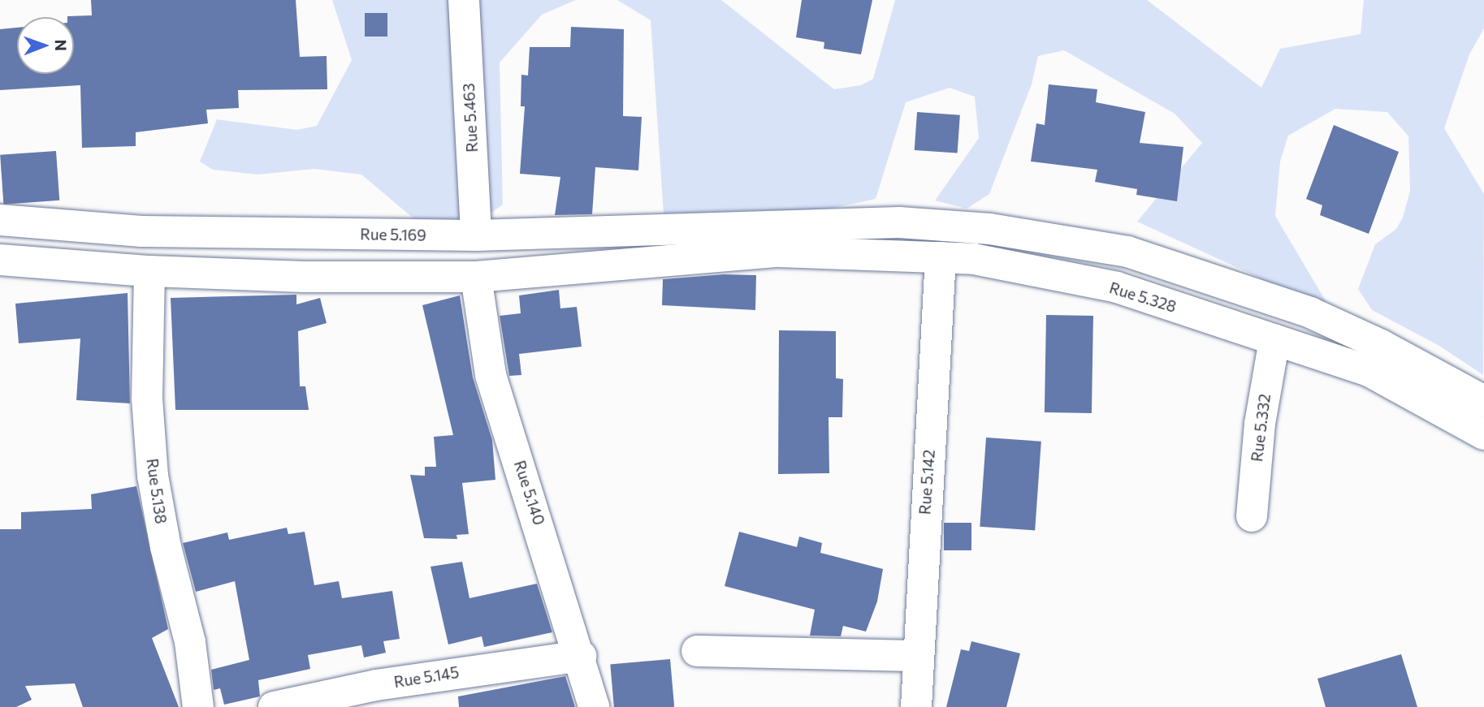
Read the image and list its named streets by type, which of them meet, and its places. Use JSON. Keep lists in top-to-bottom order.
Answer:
{
  "streets": {
    "main road": [
      "Rue 5.463",
      "Rue 5.169",
      "Rue 5.328",
      "Rue 5.332",
      "Rue 5.142",
      "Rue 5.138",
      "Rue 5.140",
      "Rue 5.145"
    ]
  },
  "crossings": [
    ["Rue 5.463", "Rue 5.169"],
    ["Rue 5.169", "Rue 5.328"],
    ["Rue 5.328", "Rue 5.332"],
    ["Rue 5.328", "Rue 5.142"],
    ["Rue 5.140", "Rue 5.145"]
  ],
  "north": "right"
}
